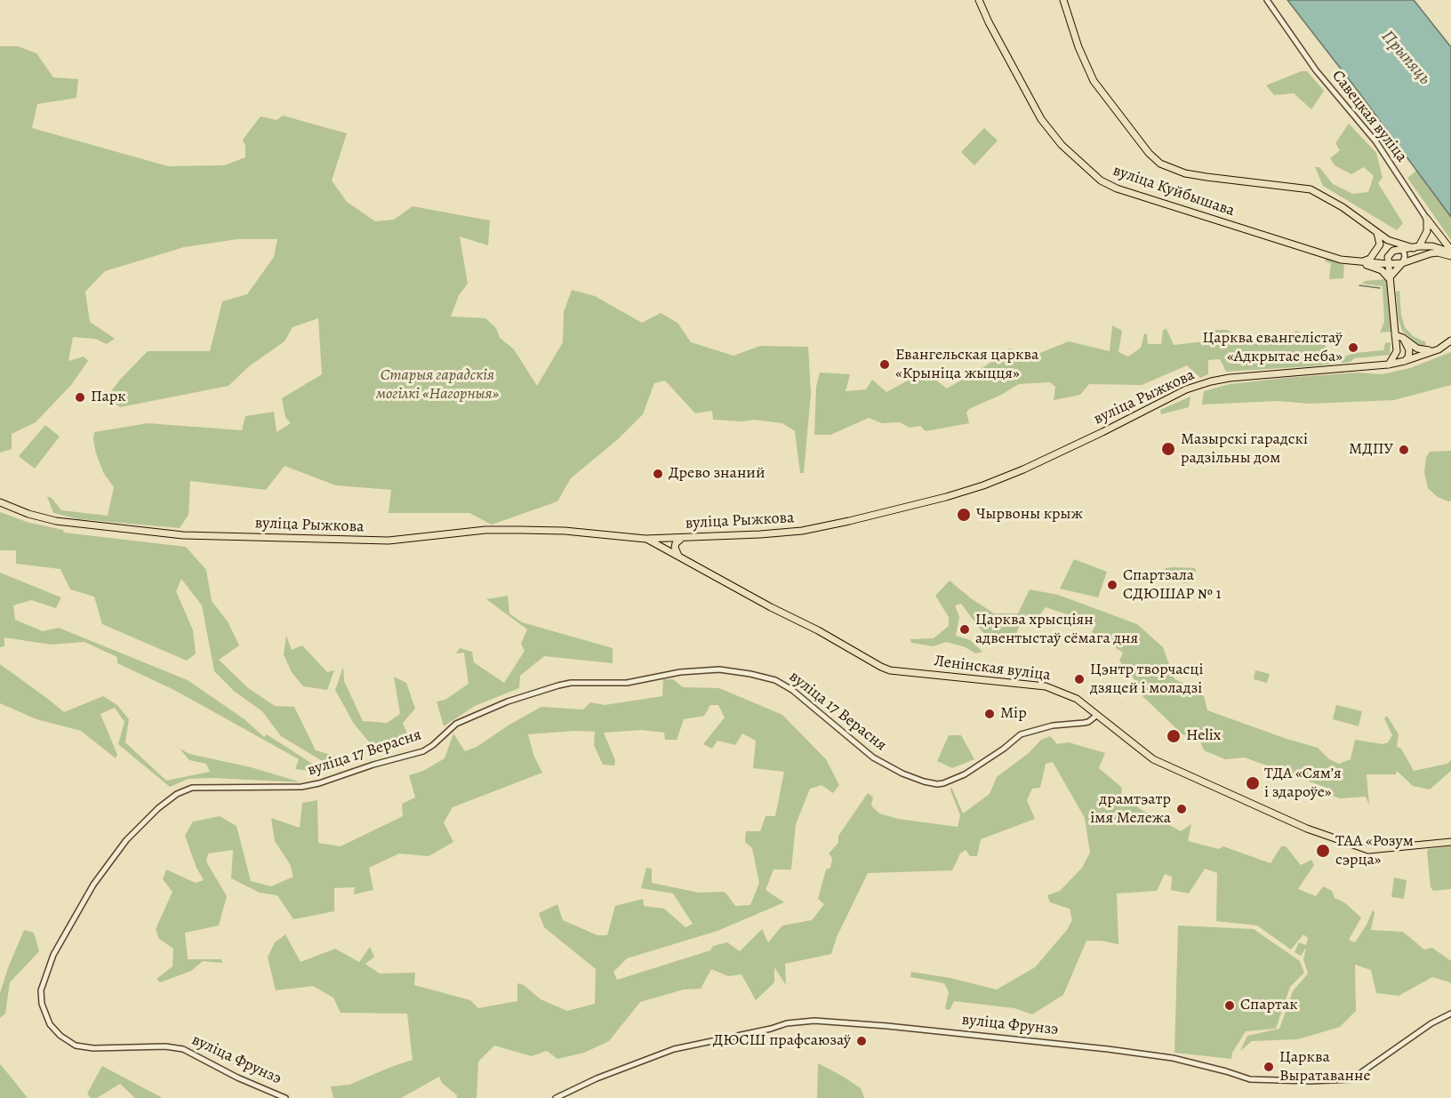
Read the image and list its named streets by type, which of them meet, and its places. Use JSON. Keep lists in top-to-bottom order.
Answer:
{
  "streets": {
    "main road": [
      "Савецкая вуліца",
      "вуліца Куйбышава",
      "вуліца Рыжкова",
      "Ленінская вуліца"
    ],
    "street": ["вуліца 17 Верасня", "вуліца Фрунзэ"]
  },
  "crossings": [
    ["Савецкая вуліца", "вуліца Куйбышава"],
    ["вуліца Рыжкова", "Ленінская вуліца"],
    ["Ленінская вуліца", "вуліца 17 Верасня"],
    ["вуліца 17 Верасня", "вуліца Фрунзэ"]
  ],
  "water": ["Прыпяць"],
  "parks": ["Старыя гарадскія могілкі «Нагорныя»"],
  "places": [
    "Царква евангелістаў «Адкрытае неба»",
    "Евангельская царква «Крыніца жыцця»",
    "Парк",
    "Мазырскі гарадскі радзільны дом",
    "МДПУ",
    "Древо знаний",
    "Чырвоны крыж",
    "Спартзала СДЮШАР № 1",
    "Царква хрысціян адвентыстаў сёмага дня",
    "Цэнтр творчасці дзяцей і моладзі",
    "Мір",
    "Helix",
    "ТДА «Сямʼя і здароўе»",
    "драмтэатр імя Мележа",
    "ТАА «Розум сэрца»",
    "Спартак",
    "ДЮСШ прафсаюзаў",
    "Царква Выратаванне"
  ]
}
